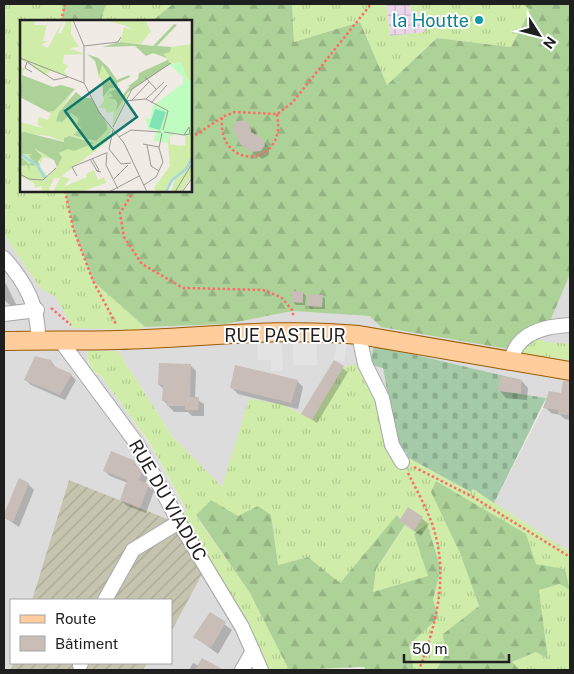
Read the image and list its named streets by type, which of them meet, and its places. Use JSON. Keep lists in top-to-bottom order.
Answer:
{
  "streets": {
    "main road": ["RUE PASTEUR"],
    "street": ["RUE DU VIADUC"]
  },
  "crossings": [
    ["RUE PASTEUR", "RUE DU VIADUC"]
  ],
  "places": ["la Houtte"],
  "legend": ["Route", "Bâtiment"],
  "scale_bar": "50 m",
  "north": "bottom right"
}
